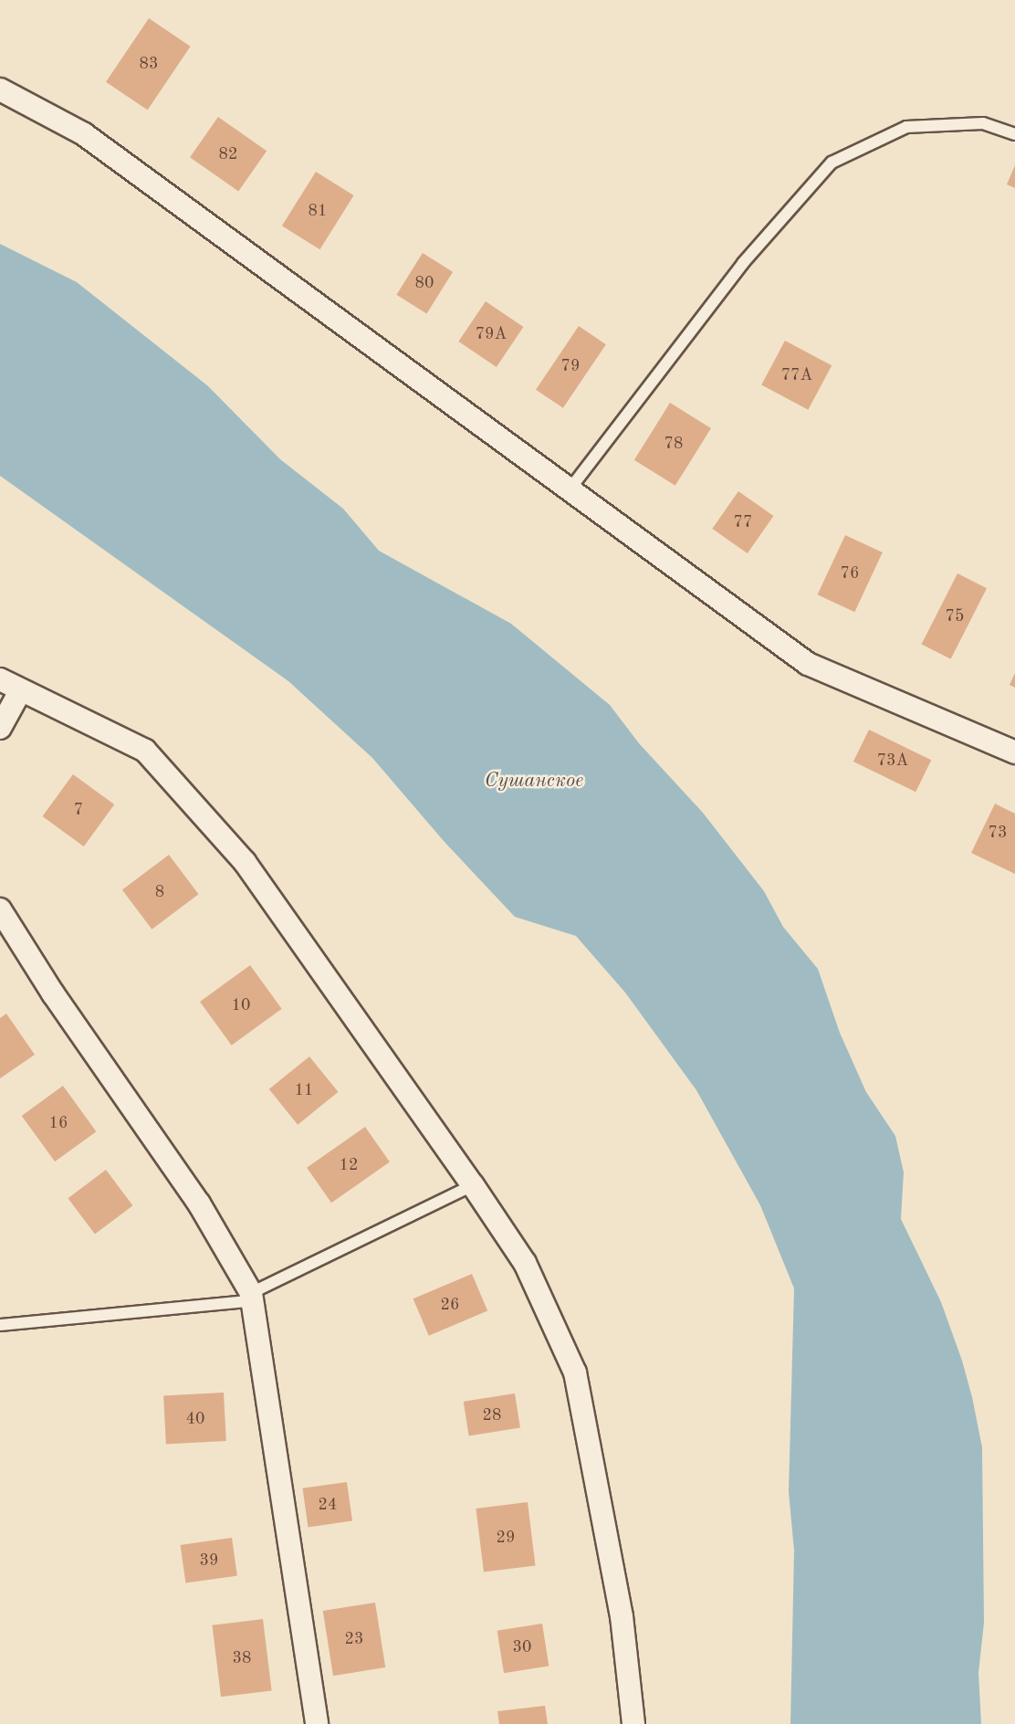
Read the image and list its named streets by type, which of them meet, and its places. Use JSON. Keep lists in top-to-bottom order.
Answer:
{
  "water": ["Сушанское"],
  "house_numbers": [
    "83",
    "82",
    "81",
    "80",
    "79А",
    "79",
    "77А",
    "78",
    "77",
    "76",
    "75",
    "73А",
    "7",
    "73",
    "8",
    "10",
    "11",
    "16",
    "12",
    "26",
    "28",
    "40",
    "24",
    "29",
    "39",
    "23",
    "30",
    "38"
  ]
}
